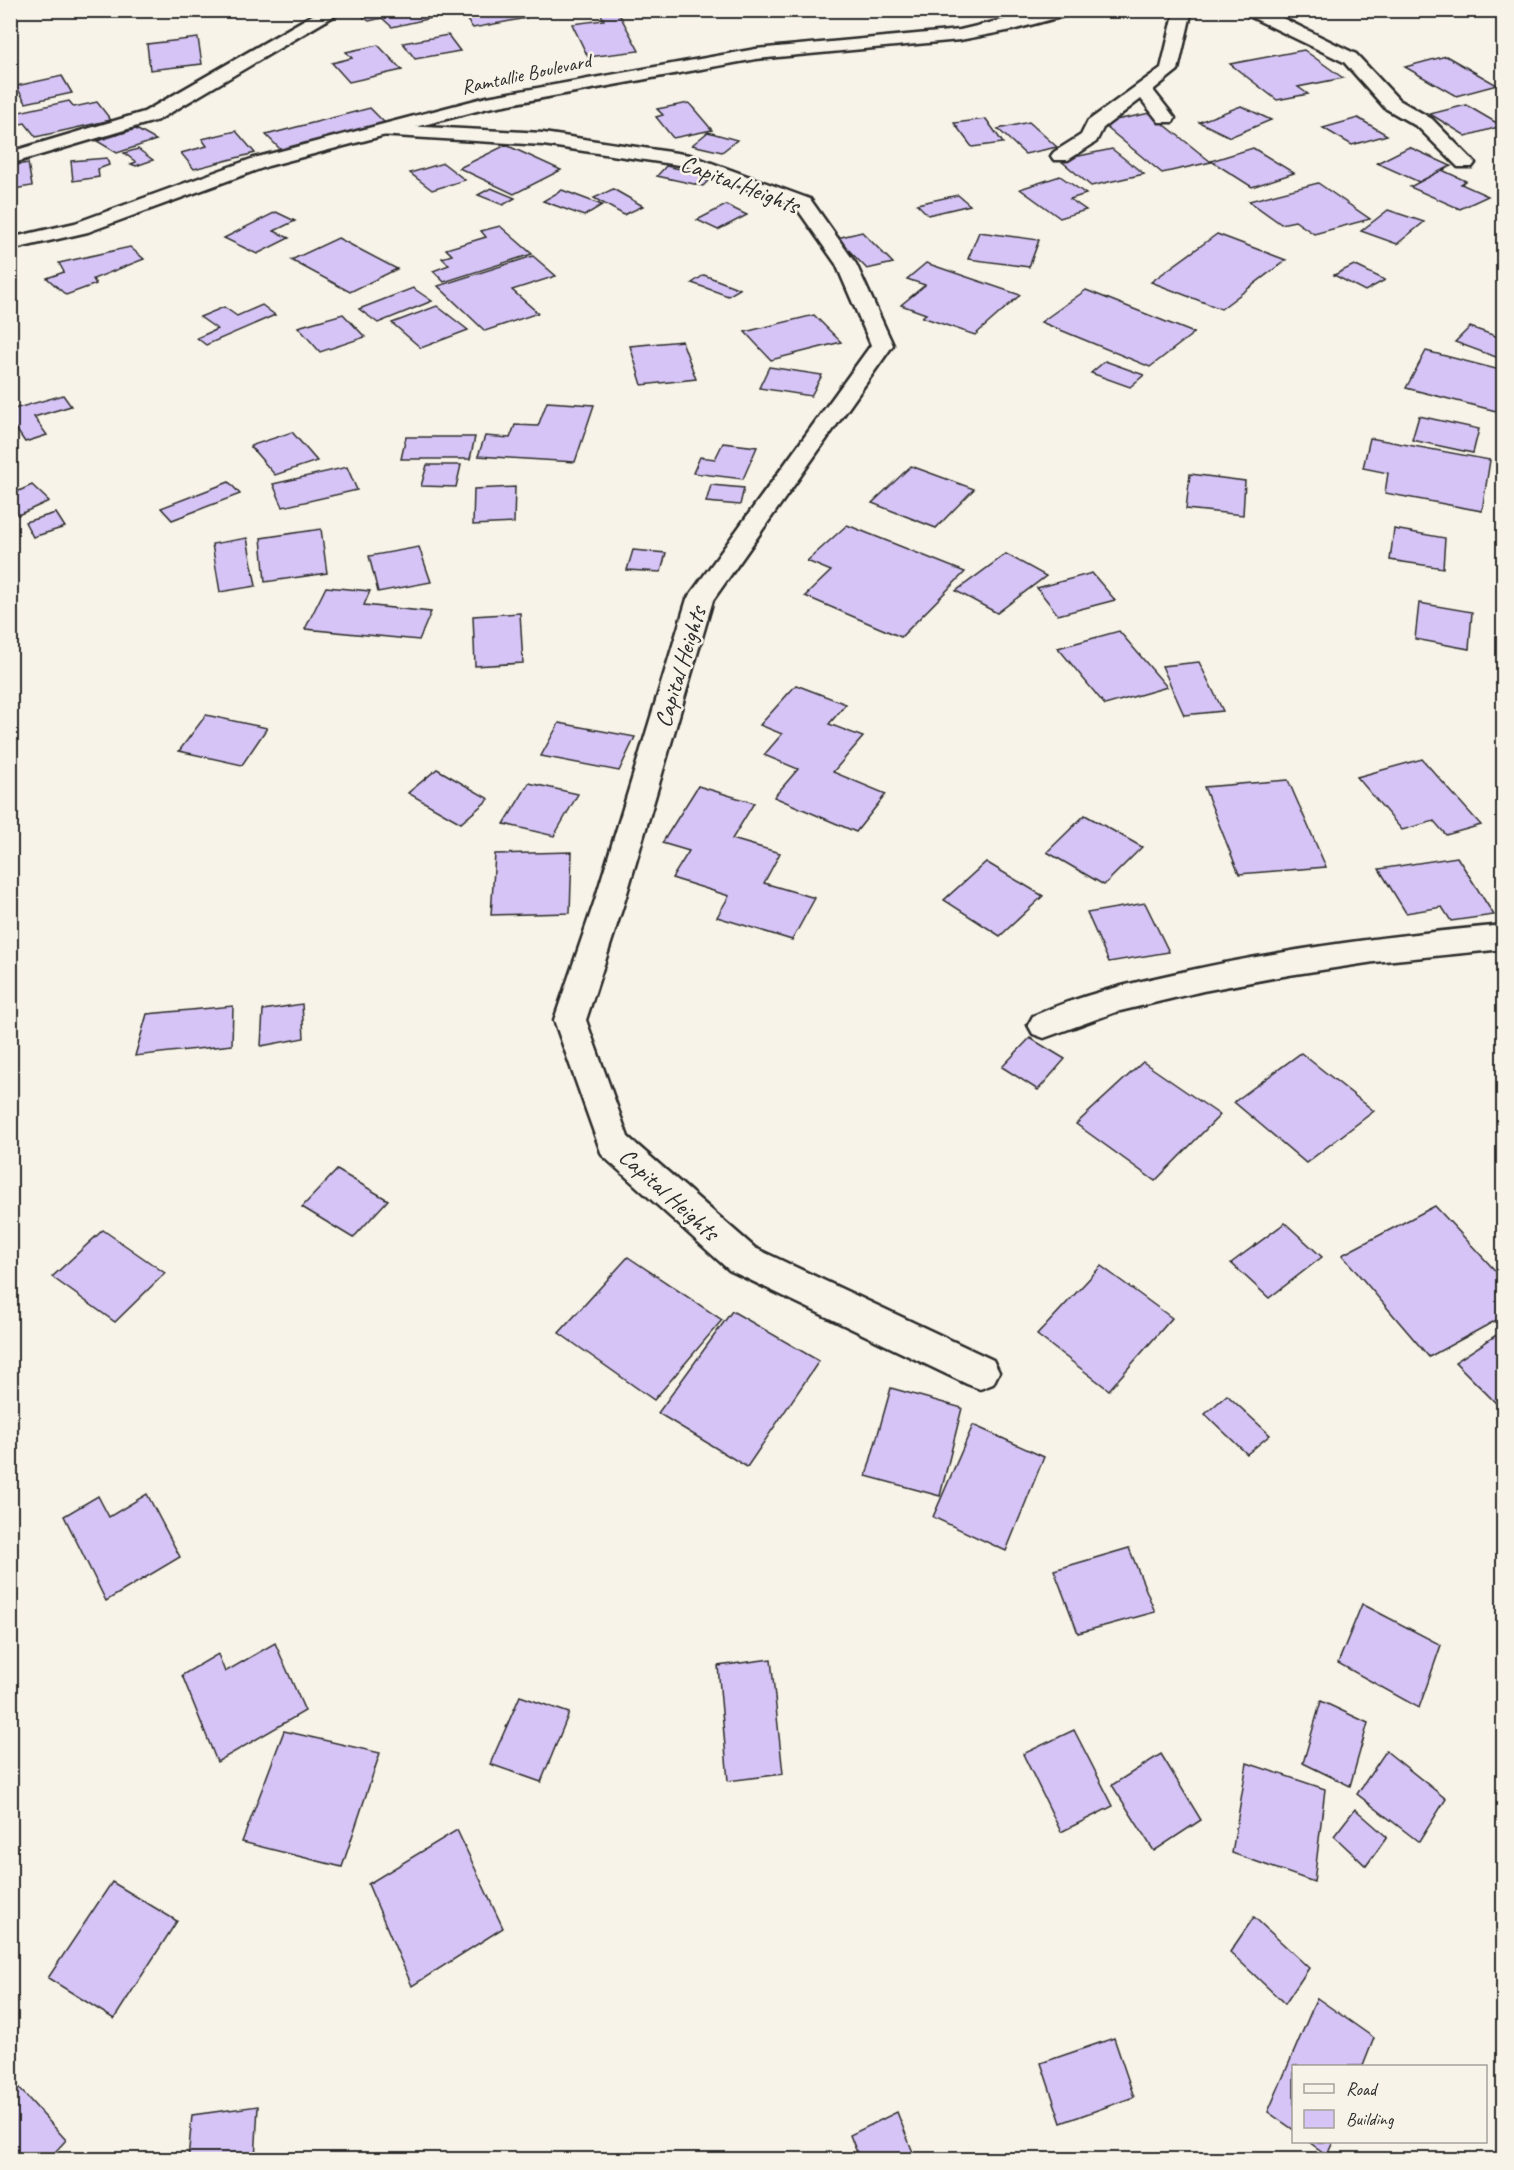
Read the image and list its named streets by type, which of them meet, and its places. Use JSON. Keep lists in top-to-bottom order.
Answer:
{
  "streets": {
    "street": ["Ramtallie Boulevard", "Capital Heights"]
  },
  "crossings": [
    ["Ramtallie Boulevard", "Capital Heights"]
  ],
  "legend": ["Road", "Building"]
}
